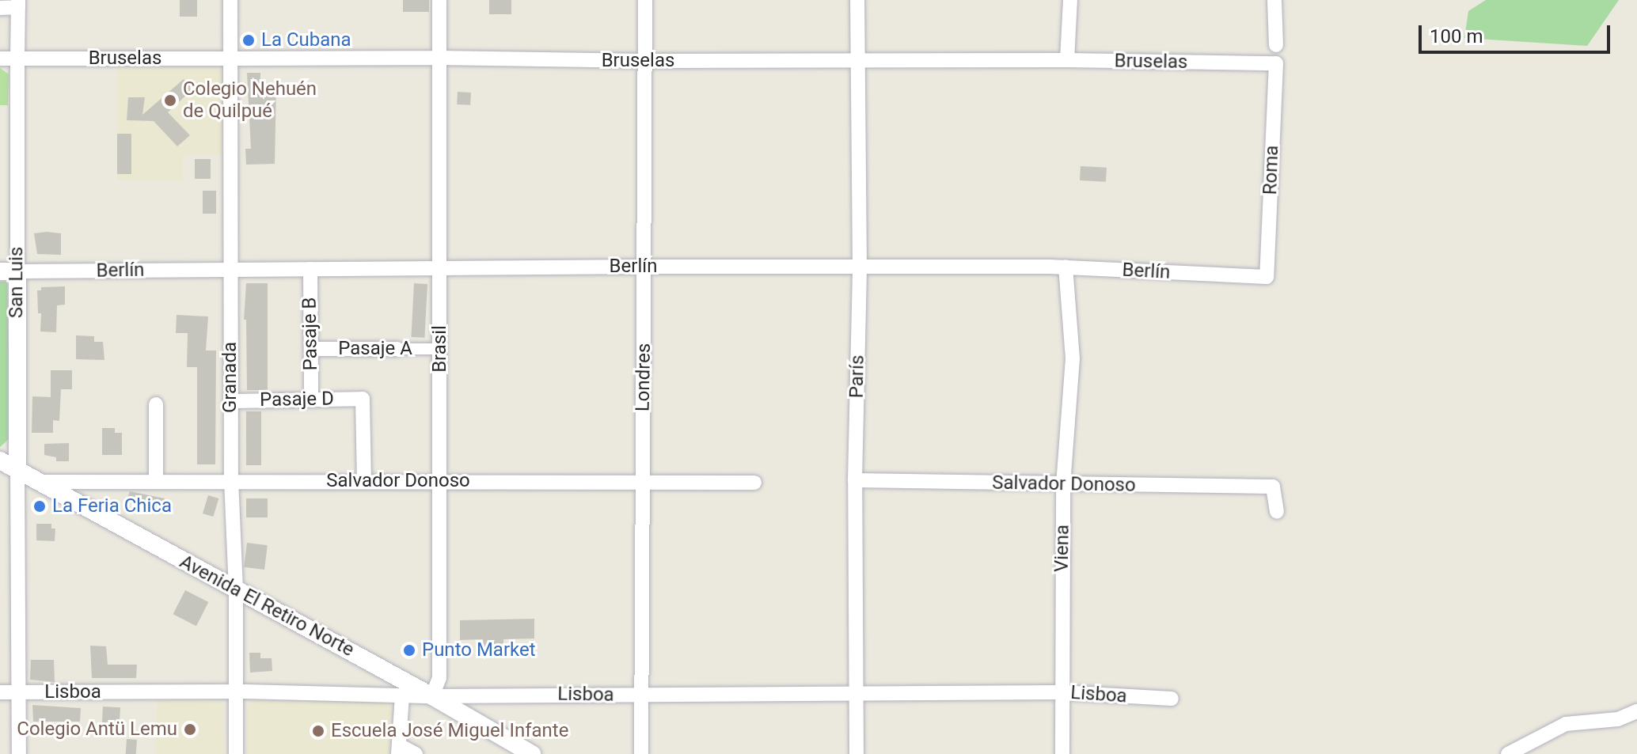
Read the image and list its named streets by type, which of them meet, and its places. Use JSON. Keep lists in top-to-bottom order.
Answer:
{
  "streets": {
    "street": [
      "Bruselas",
      "Roma",
      "Berlín",
      "San Luis",
      "Pasaje B",
      "Pasaje A",
      "Brasil",
      "París",
      "Granada",
      "Londres",
      "Pasaje D",
      "Salvador Donoso",
      "Viena",
      "Avenida El Retiro Norte",
      "Lisboa"
    ]
  },
  "crossings": [
    ["Bruselas", "Roma"],
    ["Bruselas", "San Luis"],
    ["Bruselas", "Brasil"],
    ["Bruselas", "París"],
    ["Bruselas", "Granada"],
    ["Bruselas", "Londres"],
    ["Roma", "Berlín"],
    ["Berlín", "San Luis"],
    ["Berlín", "Pasaje B"],
    ["Berlín", "Brasil"],
    ["Berlín", "París"],
    ["Berlín", "Granada"],
    ["Berlín", "Londres"],
    ["Berlín", "Viena"],
    ["San Luis", "Avenida El Retiro Norte"],
    ["San Luis", "Lisboa"],
    ["Pasaje B", "Pasaje A"],
    ["Pasaje B", "Pasaje D"],
    ["Pasaje A", "Brasil"],
    ["Brasil", "Salvador Donoso"],
    ["Brasil", "Avenida El Retiro Norte"],
    ["Brasil", "Lisboa"],
    ["París", "Salvador Donoso"],
    ["París", "Lisboa"],
    ["Granada", "Pasaje D"],
    ["Granada", "Salvador Donoso"],
    ["Granada", "Avenida El Retiro Norte"],
    ["Granada", "Lisboa"],
    ["Londres", "Salvador Donoso"],
    ["Londres", "Lisboa"],
    ["Pasaje D", "Salvador Donoso"],
    ["Salvador Donoso", "Viena"],
    ["Salvador Donoso", "Avenida El Retiro Norte"],
    ["Viena", "Lisboa"],
    ["Avenida El Retiro Norte", "Lisboa"]
  ],
  "places": [
    "La Cubana",
    "Colegio Nehuén de Quilpué",
    "La Feria Chica",
    "Punto Market",
    "Colegio Antü Lemu",
    "Escuela José Miguel Infante"
  ],
  "scale_bar": "100 m"
}
